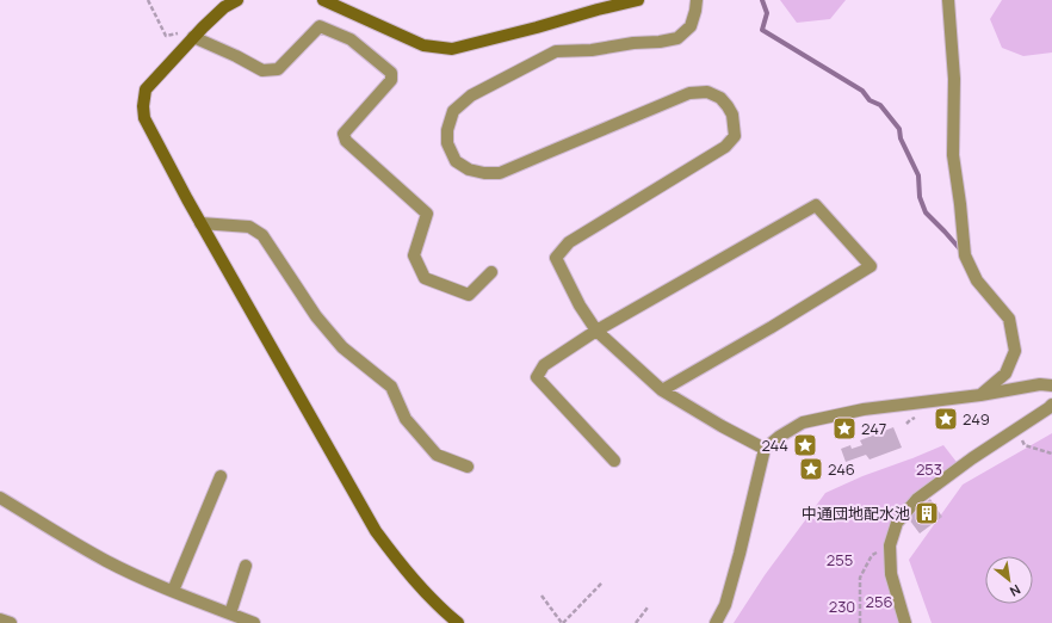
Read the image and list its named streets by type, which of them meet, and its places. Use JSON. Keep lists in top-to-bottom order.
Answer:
{
  "parks": [
    "253",
    "255",
    "256",
    "230"
  ],
  "places": {
    "place": [
      "249",
      "247",
      "244",
      "246"
    ],
    "building": ["中通団地配水池"]
  },
  "north": "bottom right"
}
